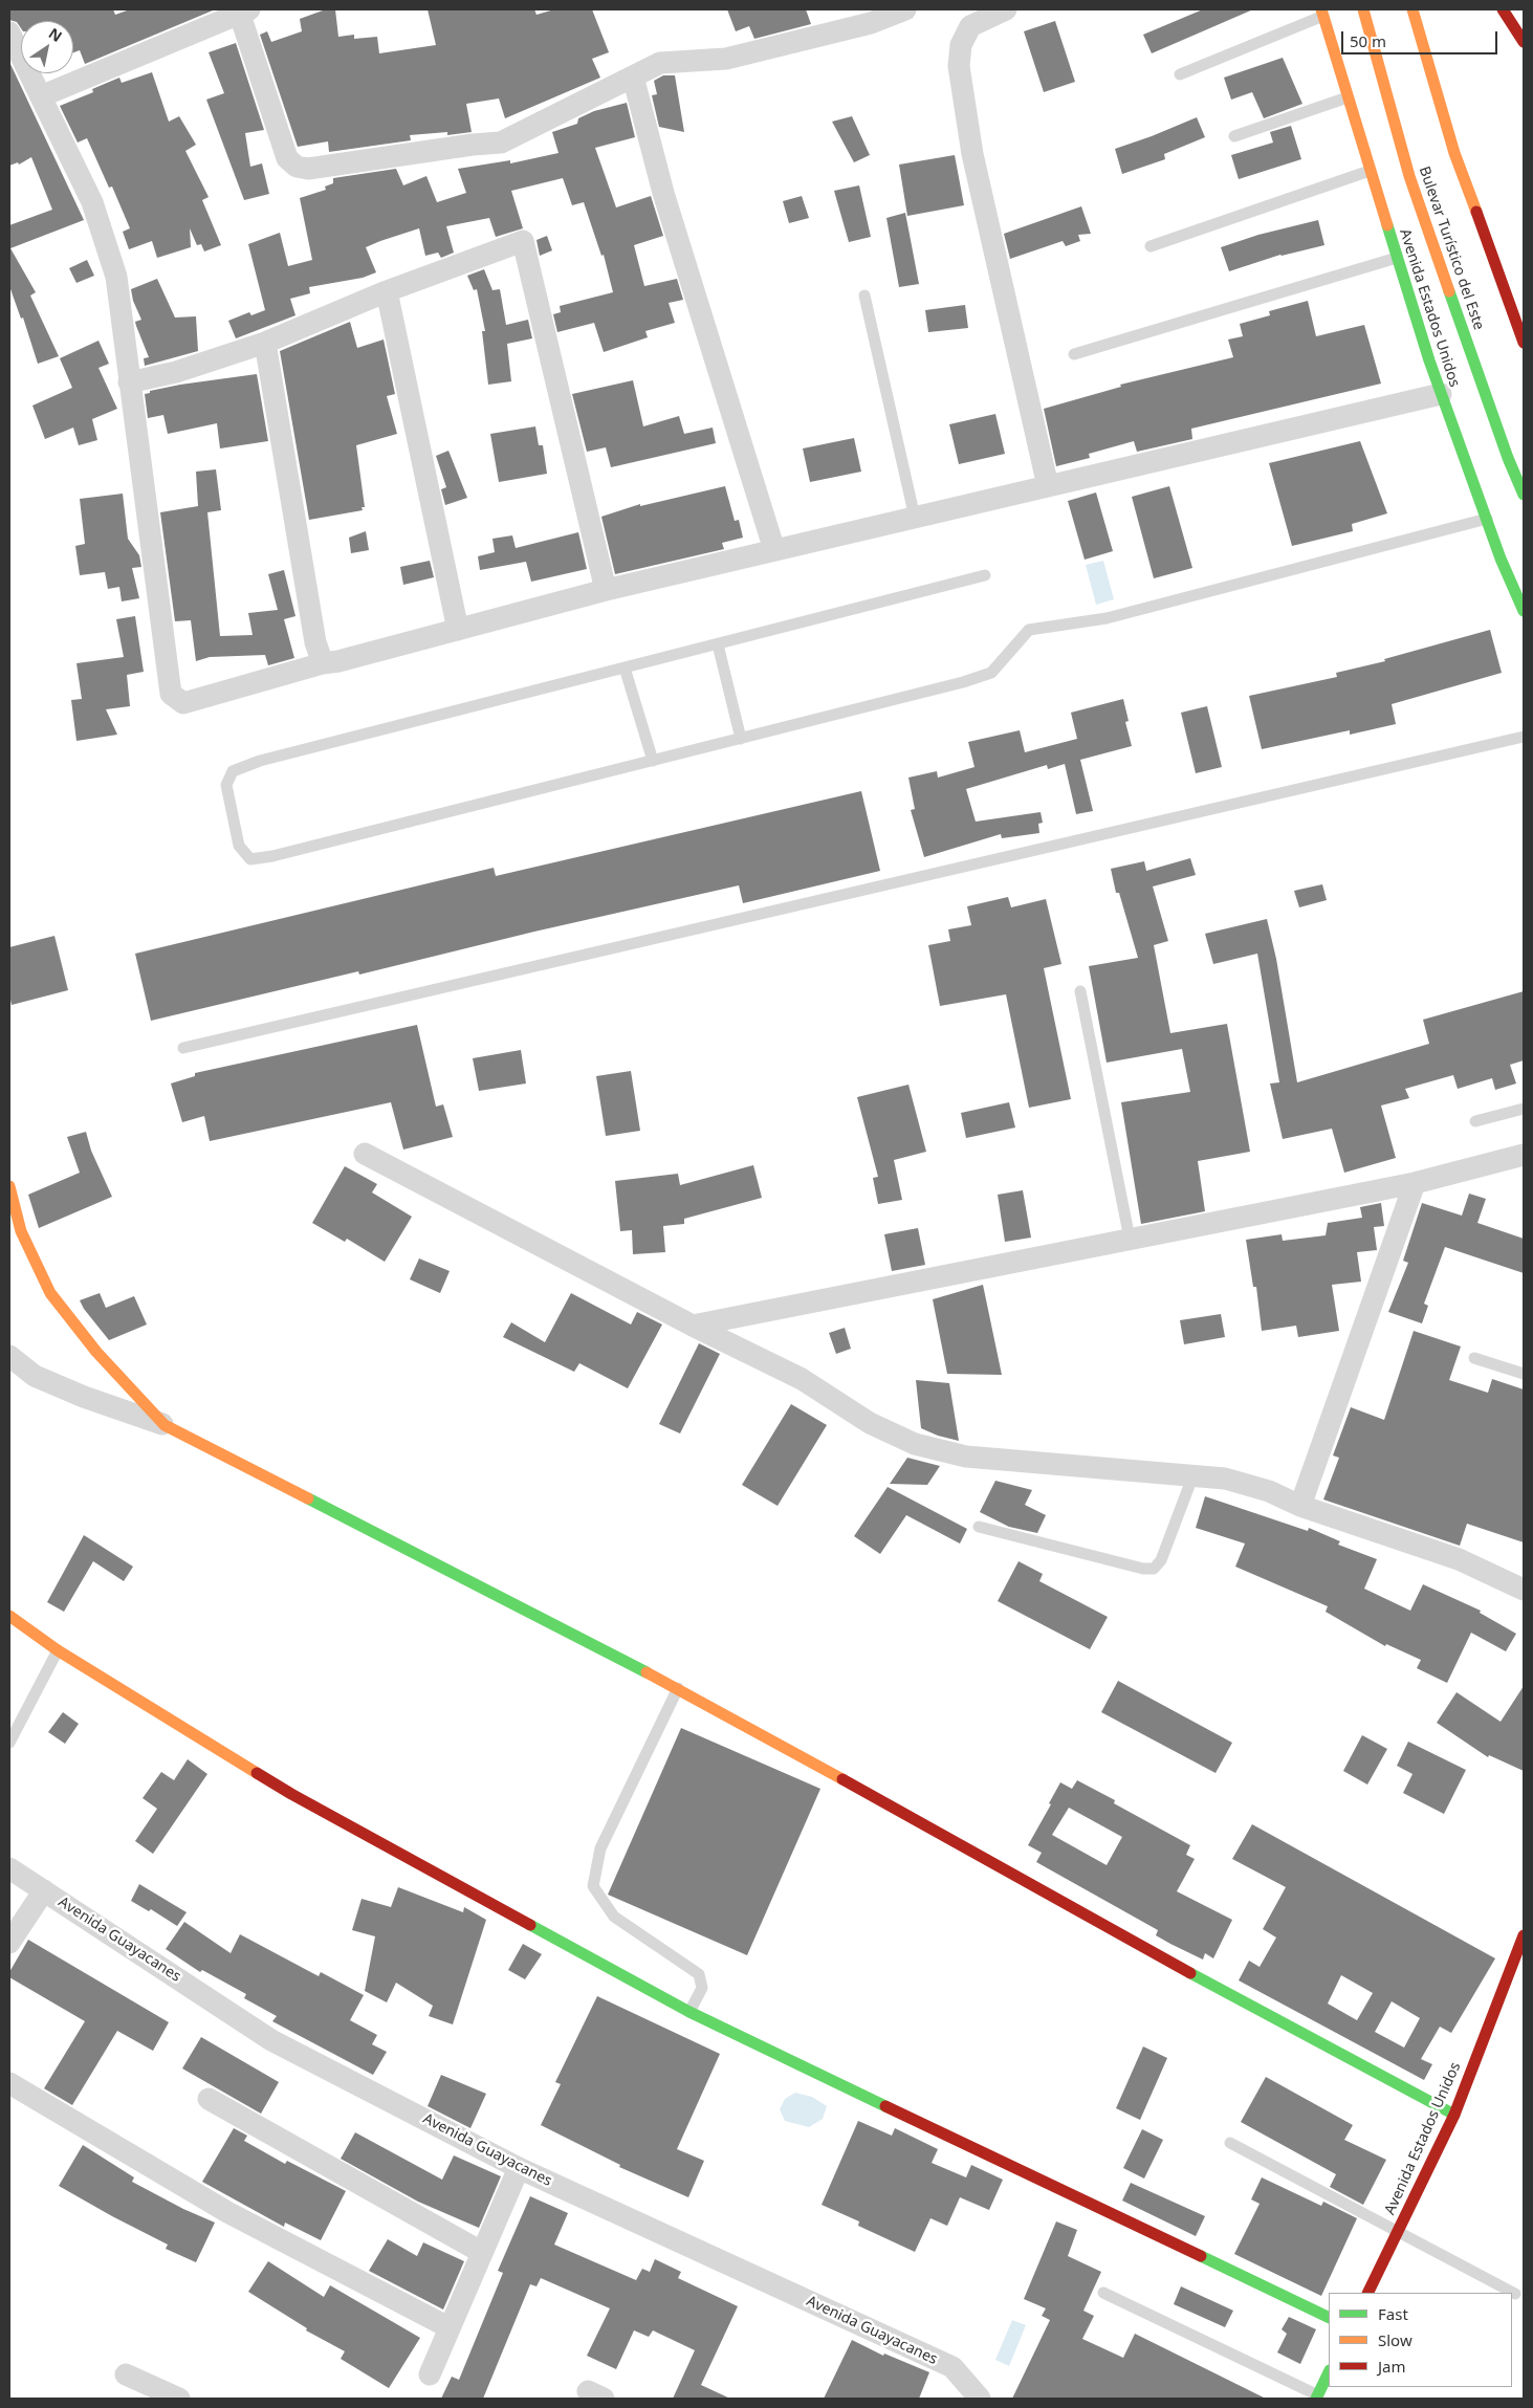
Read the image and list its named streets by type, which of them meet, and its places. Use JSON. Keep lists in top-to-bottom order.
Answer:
{
  "streets": {
    "main road": ["Bulevar Turístico del Este", "Avenida Estados Unidos"],
    "street": ["Avenida Guayacanes"]
  },
  "legend": ["Fast", "Slow", "Jam"],
  "scale_bar": "50 m",
  "north": "top right"
}
